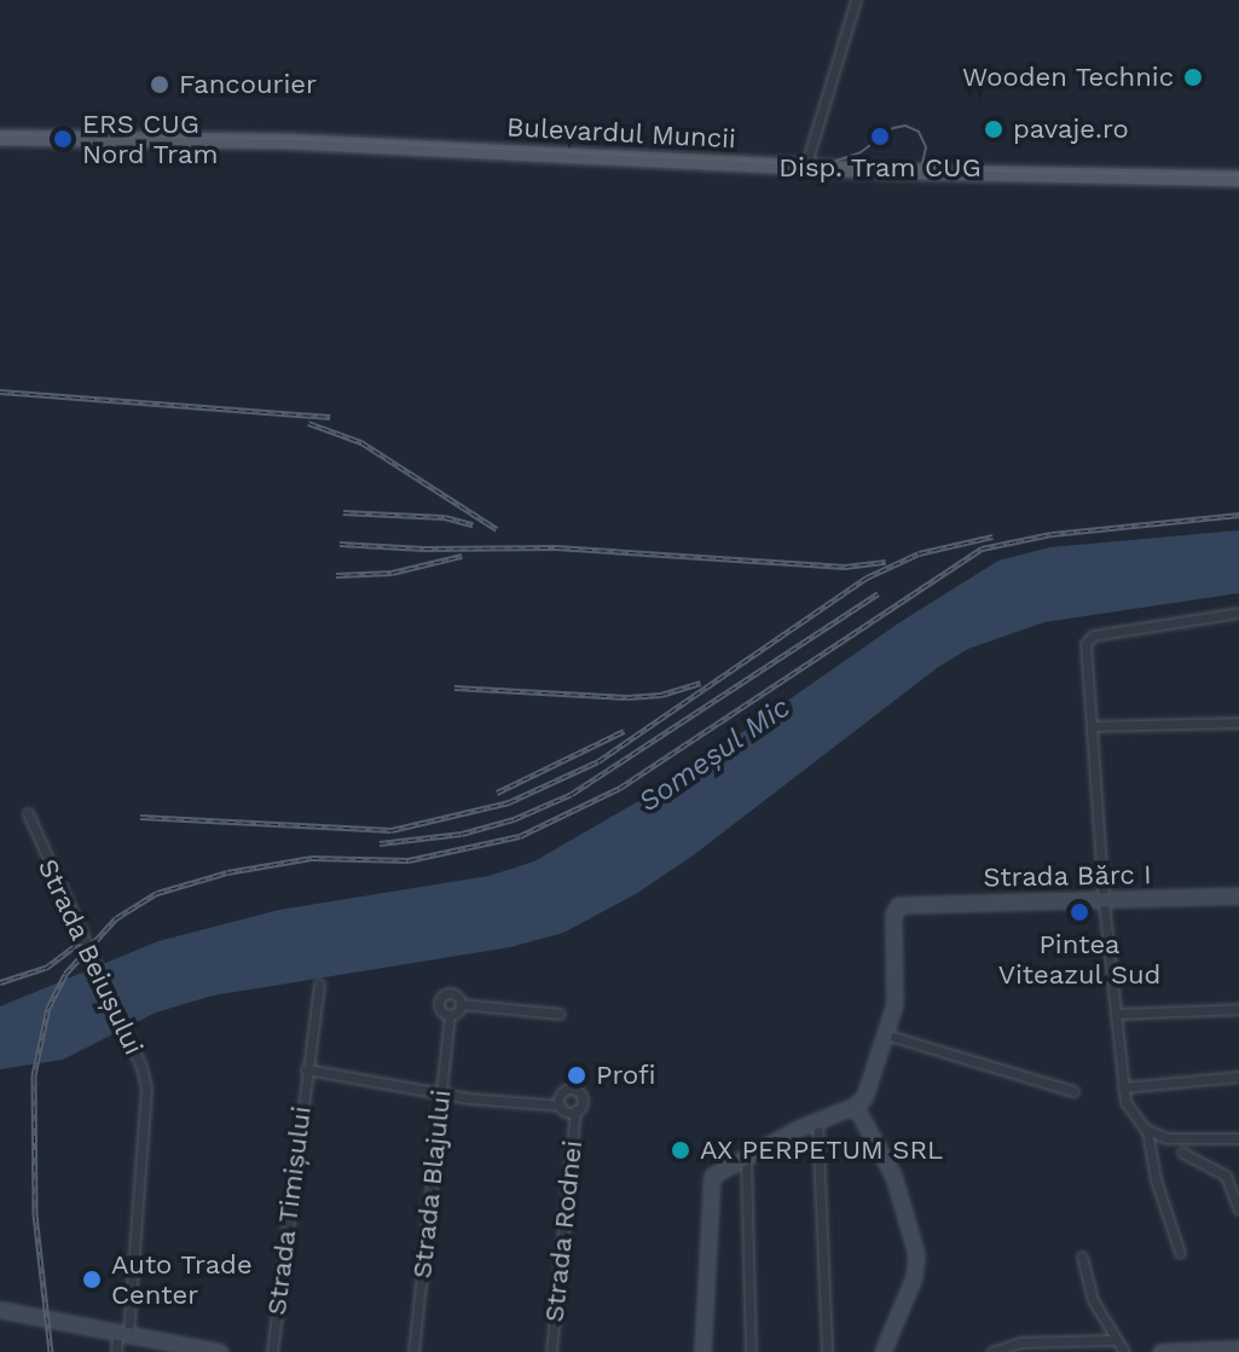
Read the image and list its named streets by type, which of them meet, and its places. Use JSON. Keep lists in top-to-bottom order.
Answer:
{
  "streets": {
    "main road": ["Bulevardul Muncii"],
    "street": [
      "Strada Bărc I",
      "Strada Beiușului",
      "Strada Blajului",
      "Strada Timișului",
      "Strada Rodnei"
    ]
  },
  "crossings": [
    ["Strada Blajului", "Strada Timișului"]
  ],
  "water": ["Someșul Mic"],
  "places": [
    "Wooden Technic",
    "Fancourier",
    "pavaje.ro",
    "Disp. Tram CUG",
    "ERS CUG Nord Tram",
    "Pintea Viteazul Sud",
    "Profi",
    "AX PERPETUM SRL",
    "Auto Trade Center"
  ]
}
